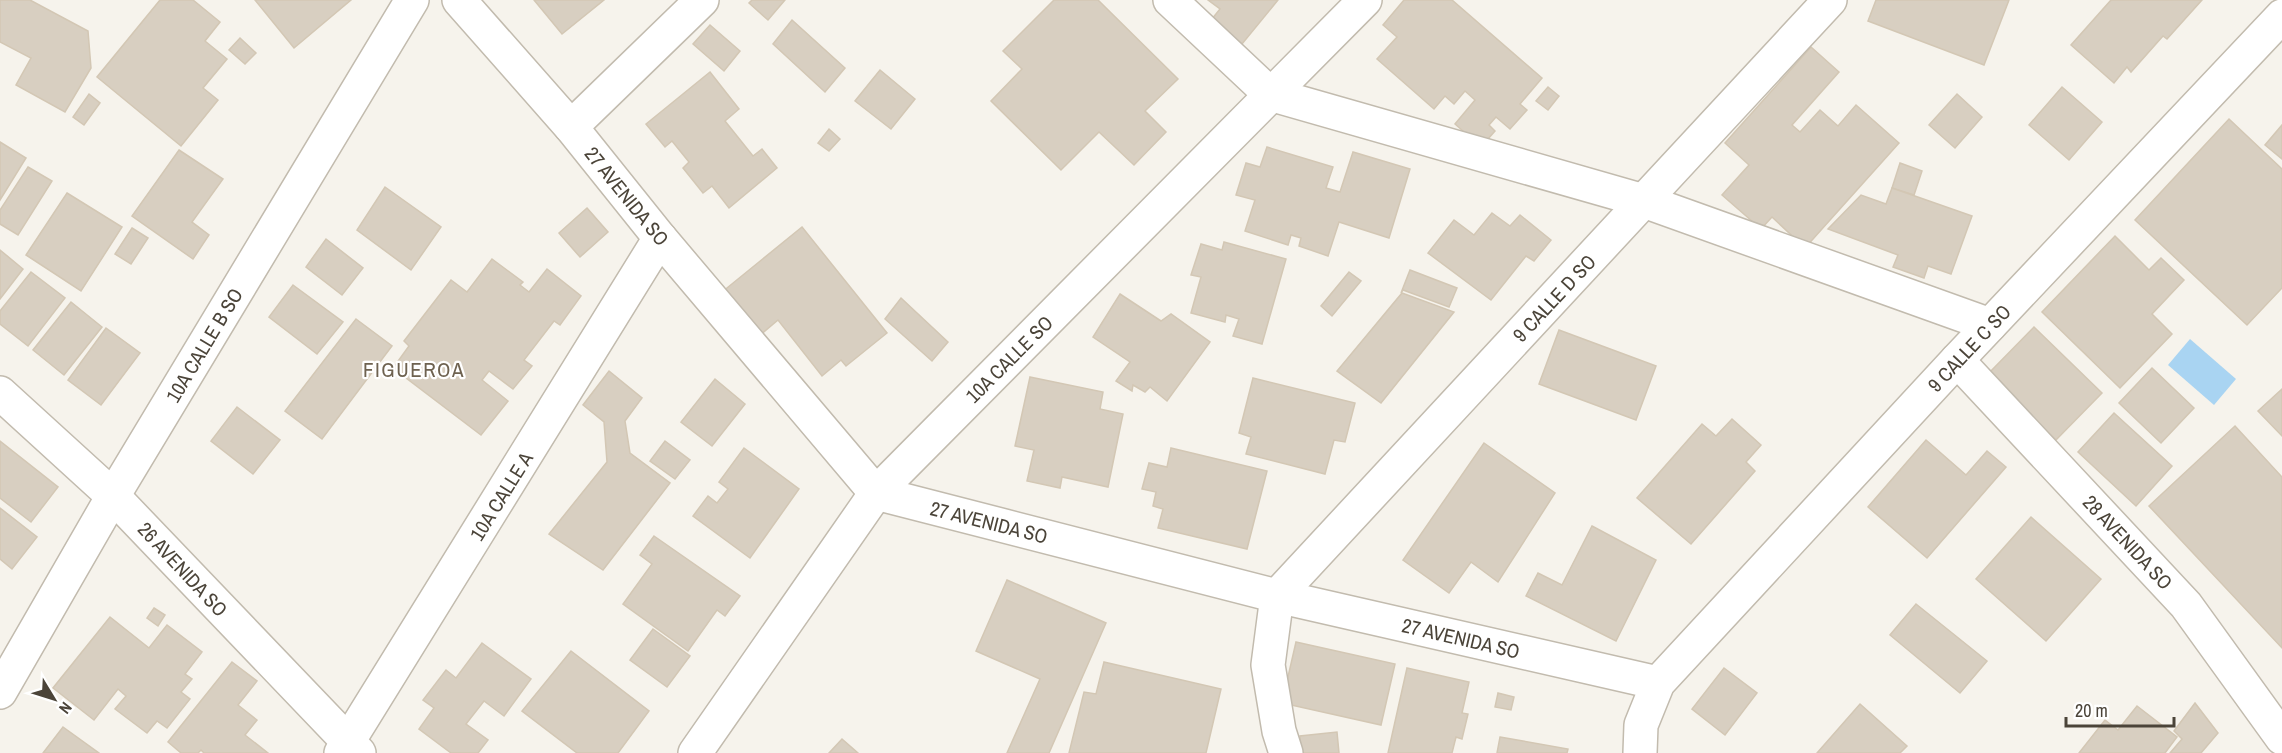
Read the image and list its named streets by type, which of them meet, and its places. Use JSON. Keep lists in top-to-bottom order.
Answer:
{
  "streets": {
    "street": [
      "27 AVENIDA SO",
      "9 CALLE D SO",
      "10A CALLE B SO",
      "9 CALLE C SO",
      "10A CALLE SO",
      "10A CALLE A",
      "28 AVENIDA SO",
      "26 AVENIDA SO"
    ]
  },
  "crossings": [
    ["27 AVENIDA SO", "9 CALLE D SO"],
    ["27 AVENIDA SO", "9 CALLE C SO"],
    ["27 AVENIDA SO", "10A CALLE SO"],
    ["27 AVENIDA SO", "10A CALLE A"],
    ["10A CALLE B SO", "26 AVENIDA SO"],
    ["9 CALLE C SO", "28 AVENIDA SO"],
    ["10A CALLE A", "26 AVENIDA SO"]
  ],
  "districts": ["FIGUEROA"],
  "scale_bar": "20 m",
  "north": "bottom right"
}
